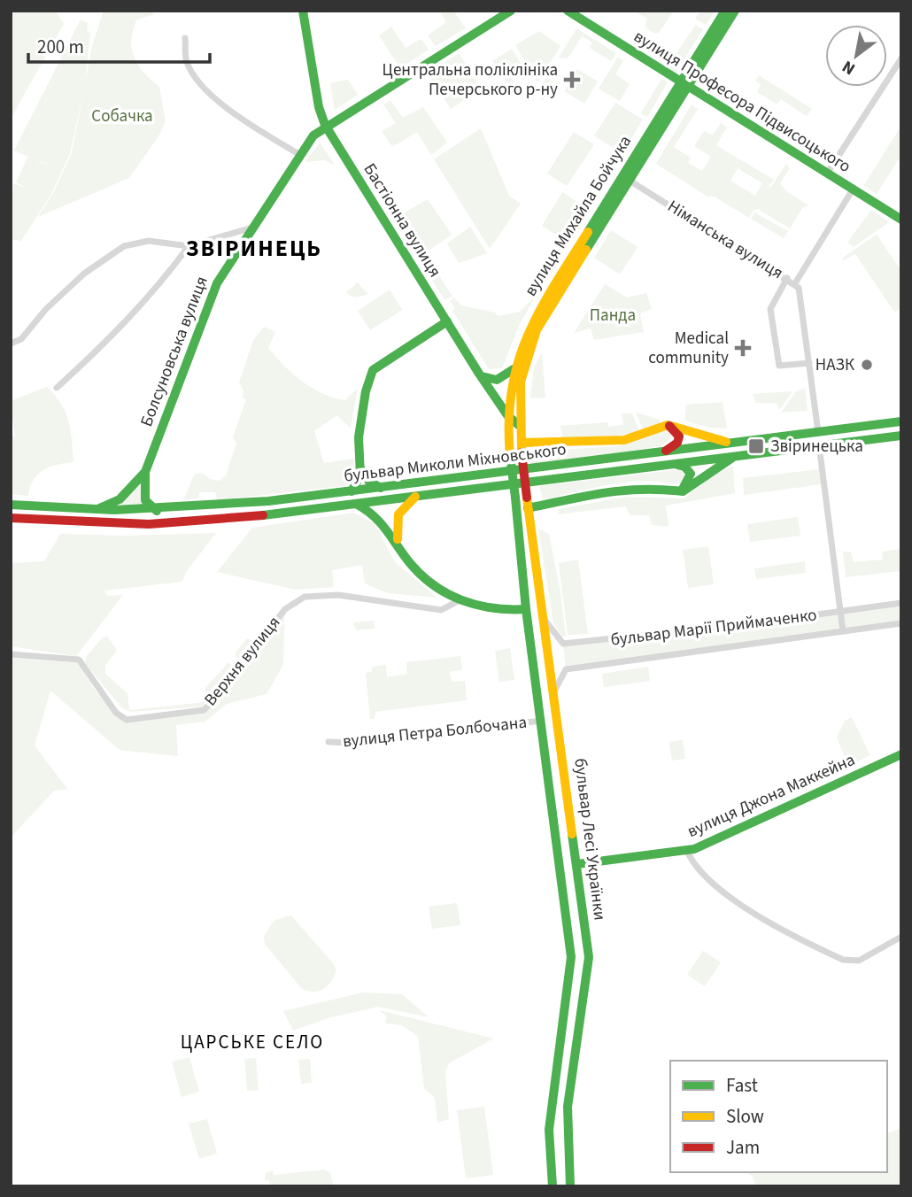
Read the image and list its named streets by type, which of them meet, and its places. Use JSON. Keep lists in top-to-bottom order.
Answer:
{
  "streets": {
    "main road": [
      "вулиця Професора Підвисоцького",
      "вулиця Михайла Бойчука",
      "Бастіонна вулиця",
      "Болсуновська вулиця",
      "бульвар Миколи Міхновського",
      "вулиця Джона Маккейна",
      "бульвар Лесі Українки"
    ],
    "street": [
      "Німанська вулиця",
      "бульвар Марії Приймаченко",
      "Верхня вулиця",
      "вулиця Петра Болбочана"
    ]
  },
  "crossings": [
    ["вулиця Професора Підвисоцького", "вулиця Михайла Бойчука"],
    ["вулиця Михайла Бойчука", "Бастіонна вулиця"],
    ["вулиця Михайла Бойчука", "Німанська вулиця"],
    ["вулиця Михайла Бойчука", "бульвар Лесі Українки"],
    ["Бастіонна вулиця", "Болсуновська вулиця"],
    ["Німанська вулиця", "бульвар Миколи Міхновського"],
    ["Болсуновська вулиця", "бульвар Миколи Міхновського"],
    ["бульвар Марії Приймаченко", "бульвар Лесі Українки"],
    ["вулиця Петра Болбочана", "бульвар Лесі Українки"],
    ["вулиця Джона Маккейна", "бульвар Лесі Українки"]
  ],
  "districts": ["ЗВІРИНЕЦЬ", "ЦАРСЬКЕ СЕЛО"],
  "parks": ["Собачка", "Панда"],
  "places": {
    "health": ["Центральна поліклініка Печерського р-ну", "Medical community"],
    "other": ["НАЗК"],
    "transit": ["Звіринецька"]
  },
  "legend": ["Fast", "Slow", "Jam"],
  "scale_bar": "200 m",
  "north": "bottom left"
}
